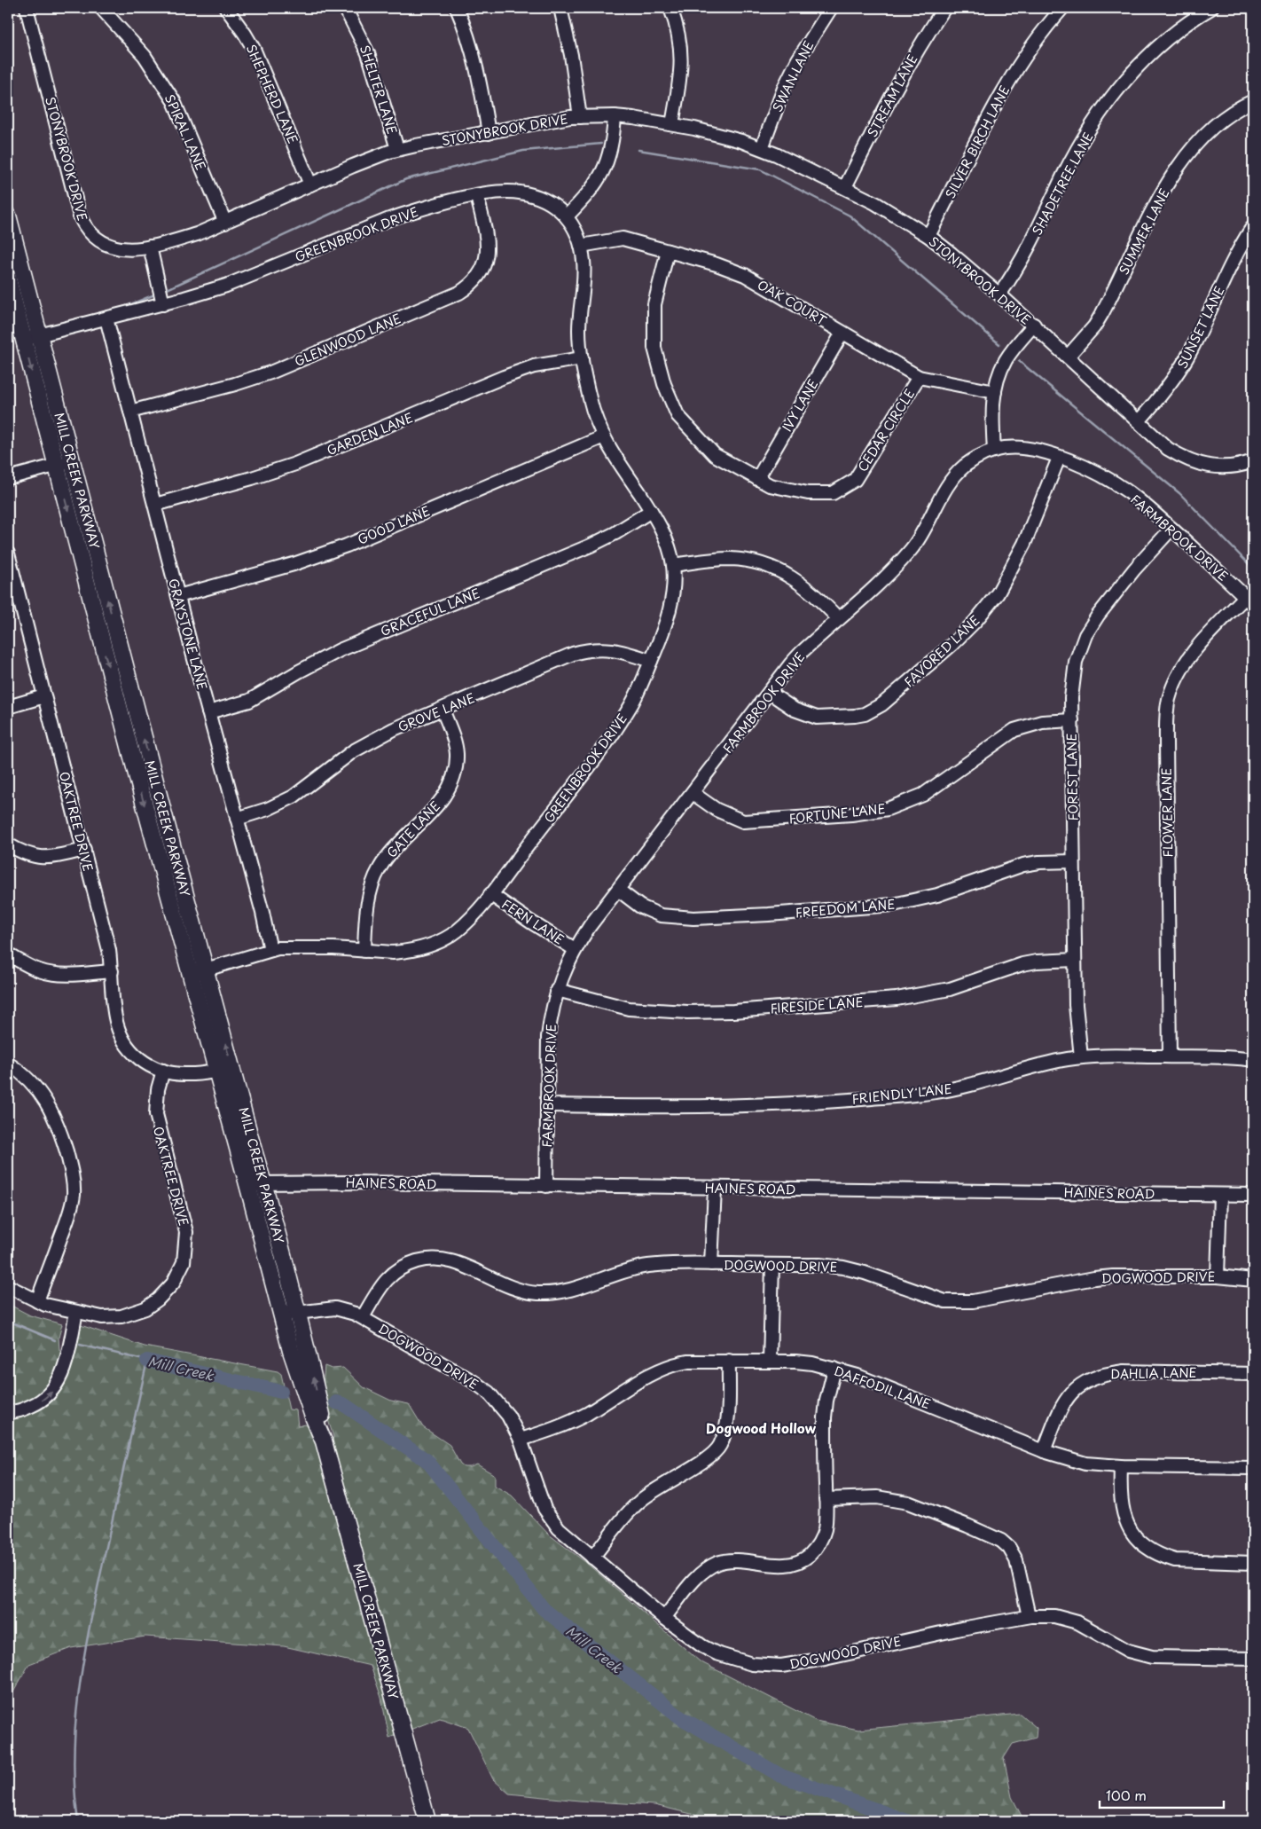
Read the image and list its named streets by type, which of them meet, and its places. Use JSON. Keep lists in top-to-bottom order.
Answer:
{
  "streets": {
    "main road": ["MILL CREEK PARKWAY"],
    "street": [
      "SWAN LANE",
      "SHELTER LANE",
      "SHEPHERD LANE",
      "STREAM LANE",
      "STONYBROOK DRIVE",
      "SPIRAL LANE",
      "SILVER BIRCH LANE",
      "SHADETREE LANE",
      "SUMMER LANE",
      "GREENBROOK DRIVE",
      "OAK COURT",
      "SUNSET LANE",
      "GLENWOOD LANE",
      "IVY LANE",
      "CEDAR CIRCLE",
      "GARDEN LANE",
      "GOOD LANE",
      "FARMBROOK DRIVE",
      "GRACEFUL LANE",
      "GRAYSTONE LANE",
      "FAVORED LANE",
      "GROVE LANE",
      "FOREST LANE",
      "FLOWER LANE",
      "FORTUNE LANE",
      "OAKTREE DRIVE",
      "GATE LANE",
      "FREEDOM LANE",
      "FERN LANE",
      "FIRESIDE LANE",
      "FRIENDLY LANE",
      "HAINES ROAD",
      "DOGWOOD DRIVE",
      "DAHLIA LANE",
      "DAFFODIL LANE"
    ]
  },
  "crossings": [
    ["SWAN LANE", "STONYBROOK DRIVE"],
    ["SHELTER LANE", "STONYBROOK DRIVE"],
    ["SHEPHERD LANE", "STONYBROOK DRIVE"],
    ["STREAM LANE", "STONYBROOK DRIVE"],
    ["STONYBROOK DRIVE", "SPIRAL LANE"],
    ["STONYBROOK DRIVE", "SILVER BIRCH LANE"],
    ["STONYBROOK DRIVE", "SHADETREE LANE"],
    ["STONYBROOK DRIVE", "SUMMER LANE"],
    ["STONYBROOK DRIVE", "SUNSET LANE"],
    ["GREENBROOK DRIVE", "OAK COURT"],
    ["GREENBROOK DRIVE", "GLENWOOD LANE"],
    ["GREENBROOK DRIVE", "GARDEN LANE"],
    ["GREENBROOK DRIVE", "MILL CREEK PARKWAY"],
    ["GREENBROOK DRIVE", "GOOD LANE"],
    ["GREENBROOK DRIVE", "GRACEFUL LANE"],
    ["GREENBROOK DRIVE", "GRAYSTONE LANE"],
    ["GREENBROOK DRIVE", "GROVE LANE"],
    ["GREENBROOK DRIVE", "GATE LANE"],
    ["GREENBROOK DRIVE", "FERN LANE"],
    ["OAK COURT", "IVY LANE"],
    ["OAK COURT", "CEDAR CIRCLE"],
    ["GLENWOOD LANE", "GRAYSTONE LANE"],
    ["IVY LANE", "CEDAR CIRCLE"],
    ["GARDEN LANE", "GRAYSTONE LANE"],
    ["MILL CREEK PARKWAY", "OAKTREE DRIVE"],
    ["MILL CREEK PARKWAY", "HAINES ROAD"],
    ["MILL CREEK PARKWAY", "DOGWOOD DRIVE"],
    ["GOOD LANE", "GRAYSTONE LANE"],
    ["FARMBROOK DRIVE", "FAVORED LANE"],
    ["FARMBROOK DRIVE", "FOREST LANE"],
    ["FARMBROOK DRIVE", "FLOWER LANE"],
    ["FARMBROOK DRIVE", "FORTUNE LANE"],
    ["FARMBROOK DRIVE", "FREEDOM LANE"],
    ["FARMBROOK DRIVE", "FERN LANE"],
    ["FARMBROOK DRIVE", "FIRESIDE LANE"],
    ["FARMBROOK DRIVE", "FRIENDLY LANE"],
    ["FARMBROOK DRIVE", "HAINES ROAD"],
    ["GRACEFUL LANE", "GRAYSTONE LANE"],
    ["GRAYSTONE LANE", "GROVE LANE"],
    ["GROVE LANE", "GATE LANE"],
    ["FOREST LANE", "FORTUNE LANE"],
    ["FOREST LANE", "FREEDOM LANE"],
    ["FOREST LANE", "FIRESIDE LANE"],
    ["FOREST LANE", "FRIENDLY LANE"],
    ["FLOWER LANE", "FRIENDLY LANE"],
    ["DOGWOOD DRIVE", "DAFFODIL LANE"],
    ["DAHLIA LANE", "DAFFODIL LANE"]
  ],
  "districts": ["Dogwood Hollow"],
  "water": ["Mill Creek"],
  "scale_bar": "100 m"
}
